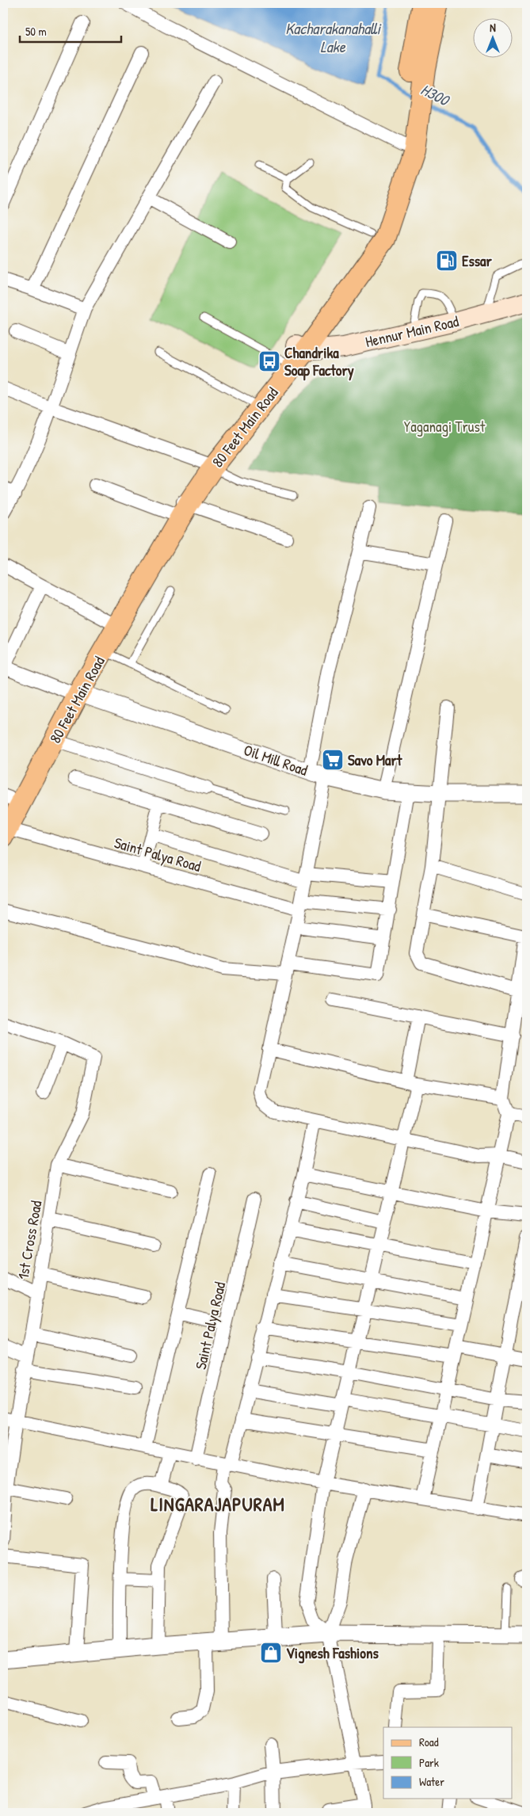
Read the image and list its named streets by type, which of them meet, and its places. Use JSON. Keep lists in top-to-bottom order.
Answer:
{
  "streets": {
    "main road": ["Hennur Main Road", "80 Feet Main Road"],
    "street": ["Oil Mill Road", "Saint Palya Road", "1st Cross Road"]
  },
  "crossings": [
    ["Hennur Main Road", "80 Feet Main Road"],
    ["80 Feet Main Road", "Oil Mill Road"],
    ["80 Feet Main Road", "Saint Palya Road"]
  ],
  "districts": ["LINGARAJAPURAM"],
  "water": ["Kacharakanahalli Lake", "H300"],
  "parks": ["Yaganagi Trust"],
  "places": {
    "fuel station": ["Essar"],
    "bus stop": ["Chandrika Soap Factory"],
    "supermarket": ["Savo Mart"],
    "shop": ["Vignesh Fashions"]
  },
  "legend": ["Road", "Park", "Water"],
  "scale_bar": "50 m",
  "north": "top"
}
